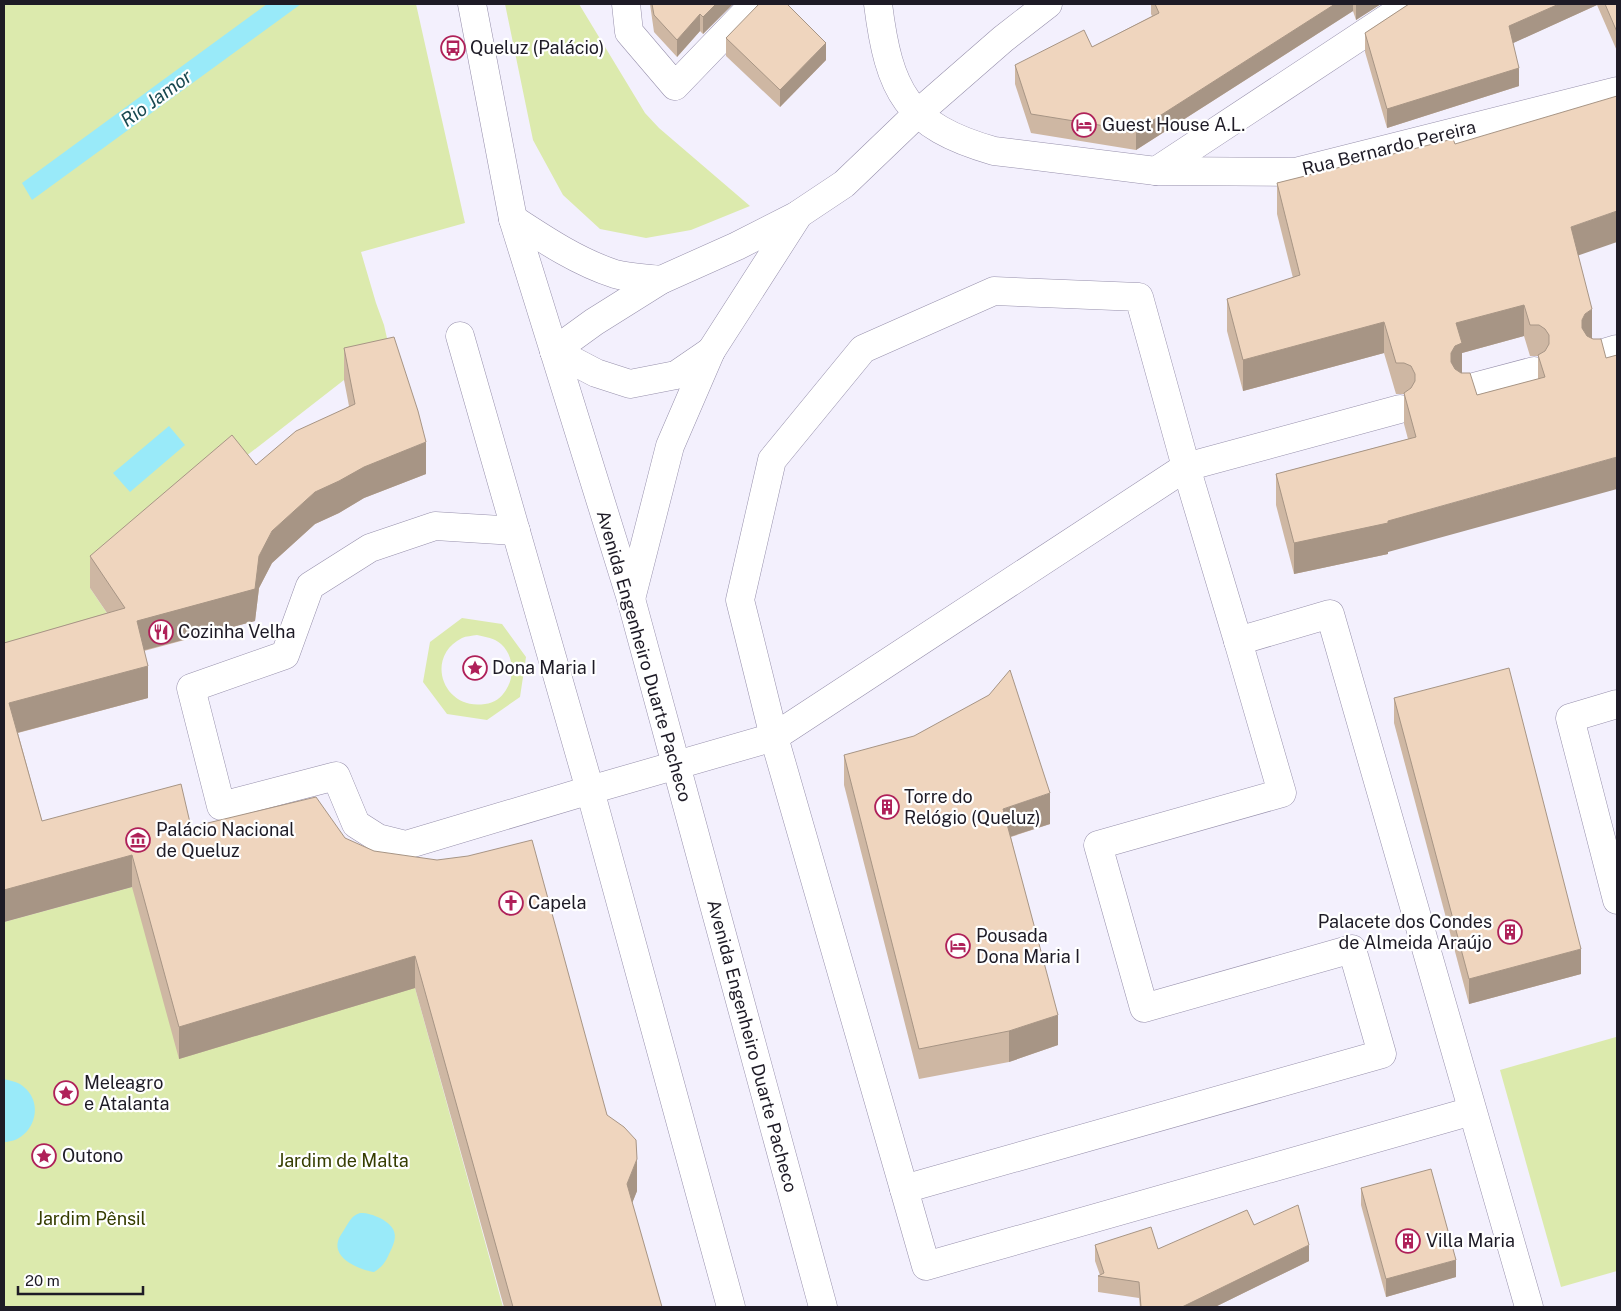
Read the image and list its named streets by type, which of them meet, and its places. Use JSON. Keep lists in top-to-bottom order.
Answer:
{
  "streets": {
    "street": ["Rua Bernardo Pereira", "Avenida Engenheiro Duarte Pacheco"]
  },
  "water": ["Rio Jamor"],
  "parks": ["Jardim de Malta", "Jardim Pênsil"],
  "places": {
    "bus stop": ["Queluz (Palácio)"],
    "hotel": ["Guest House A.L.", "Pousada Dona Maria I"],
    "restaurant": ["Cozinha Velha"],
    "place": ["Dona Maria I", "Meleagro e Atalanta", "Outono"],
    "building": ["Torre do Relógio (Queluz)", "Palacete dos Condes de Almeida Araújo", "Villa Maria"],
    "museum": ["Palácio Nacional de Queluz"],
    "church": ["Capela"]
  },
  "scale_bar": "20 m"
}
